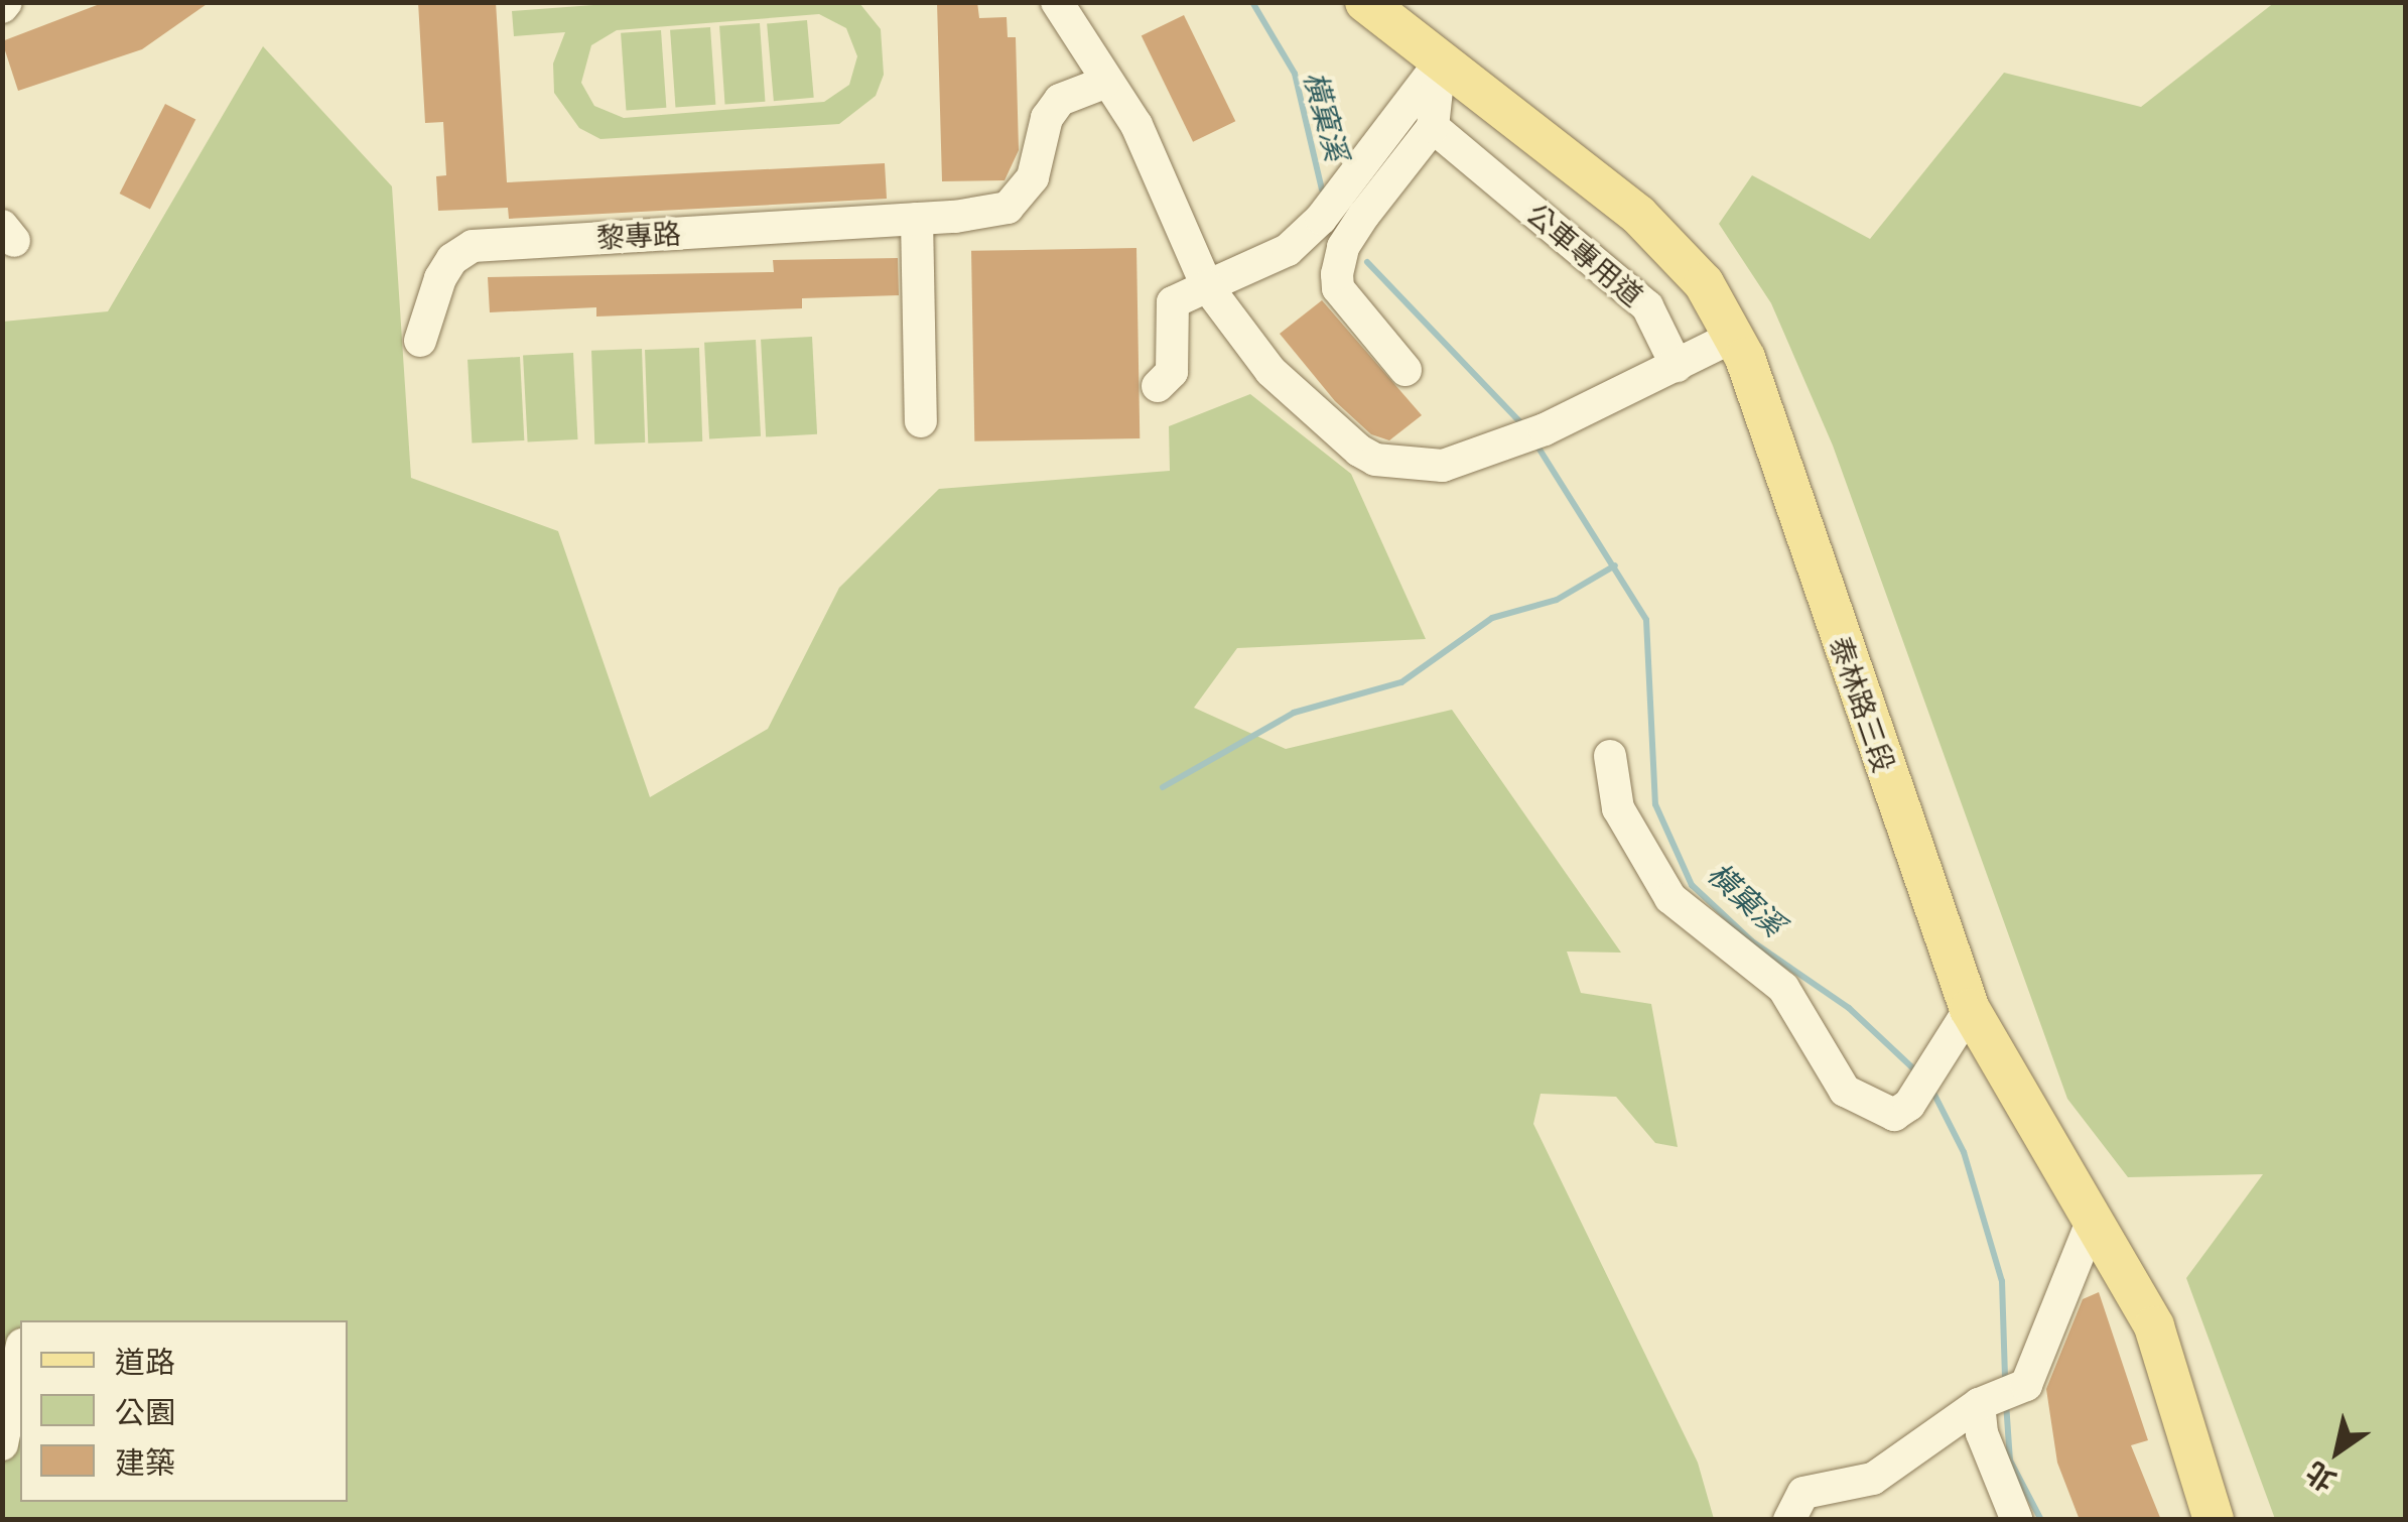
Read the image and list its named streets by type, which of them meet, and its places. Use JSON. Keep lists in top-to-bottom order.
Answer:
{
  "streets": {
    "main road": ["泰林路三段"],
    "street": ["黎專路", "公車專用道"]
  },
  "water": ["橫窠溪"],
  "legend": ["道路", "公園", "建築"],
  "north": "bottom left"
}
